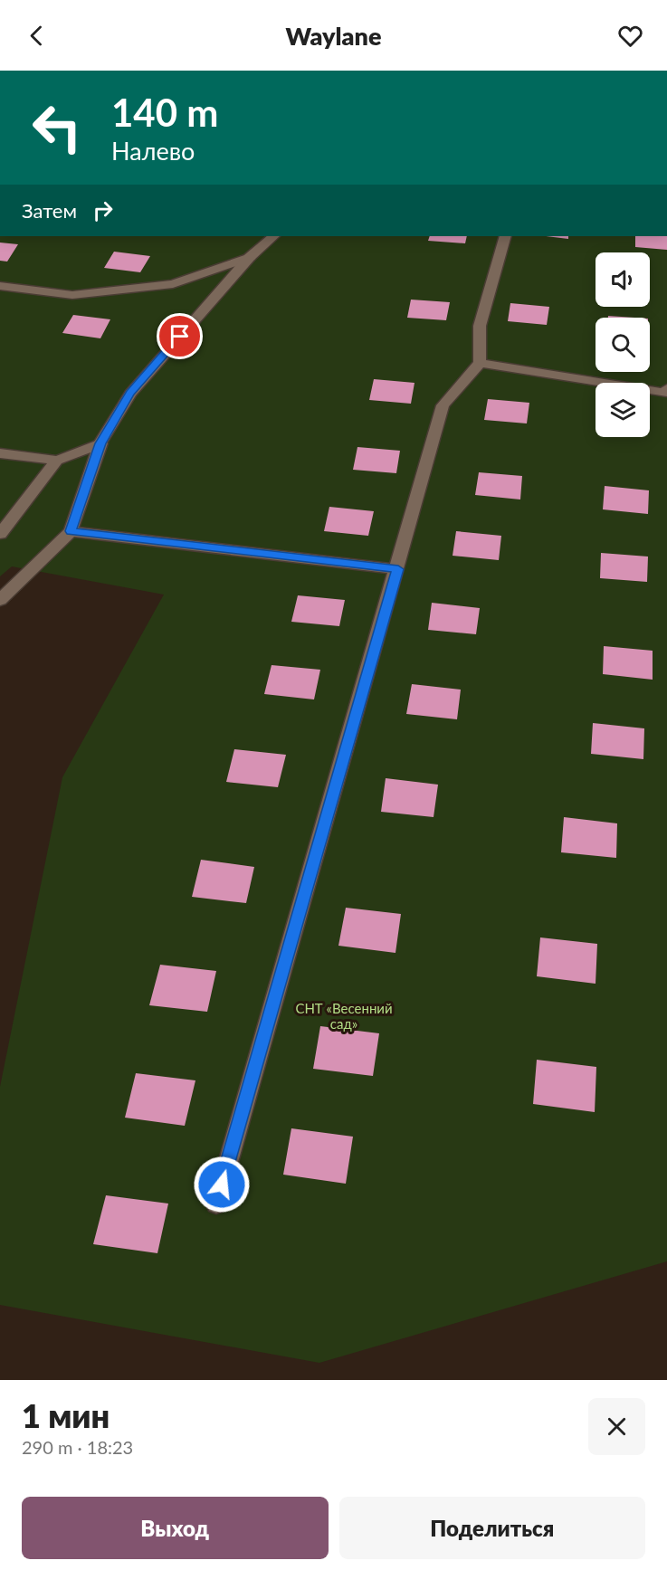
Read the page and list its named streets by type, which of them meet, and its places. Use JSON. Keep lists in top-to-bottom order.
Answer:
{
  "parks": ["СНТ «Весенний сад»"],
  "page": {
    "header": "Waylane",
    "turn": ["140 m", "Налево"],
    "then": "Затем",
    "heading": ["1 мин", "290 m · 18:23"],
    "buttons": ["Выход", "Поделиться"]
  }
}
